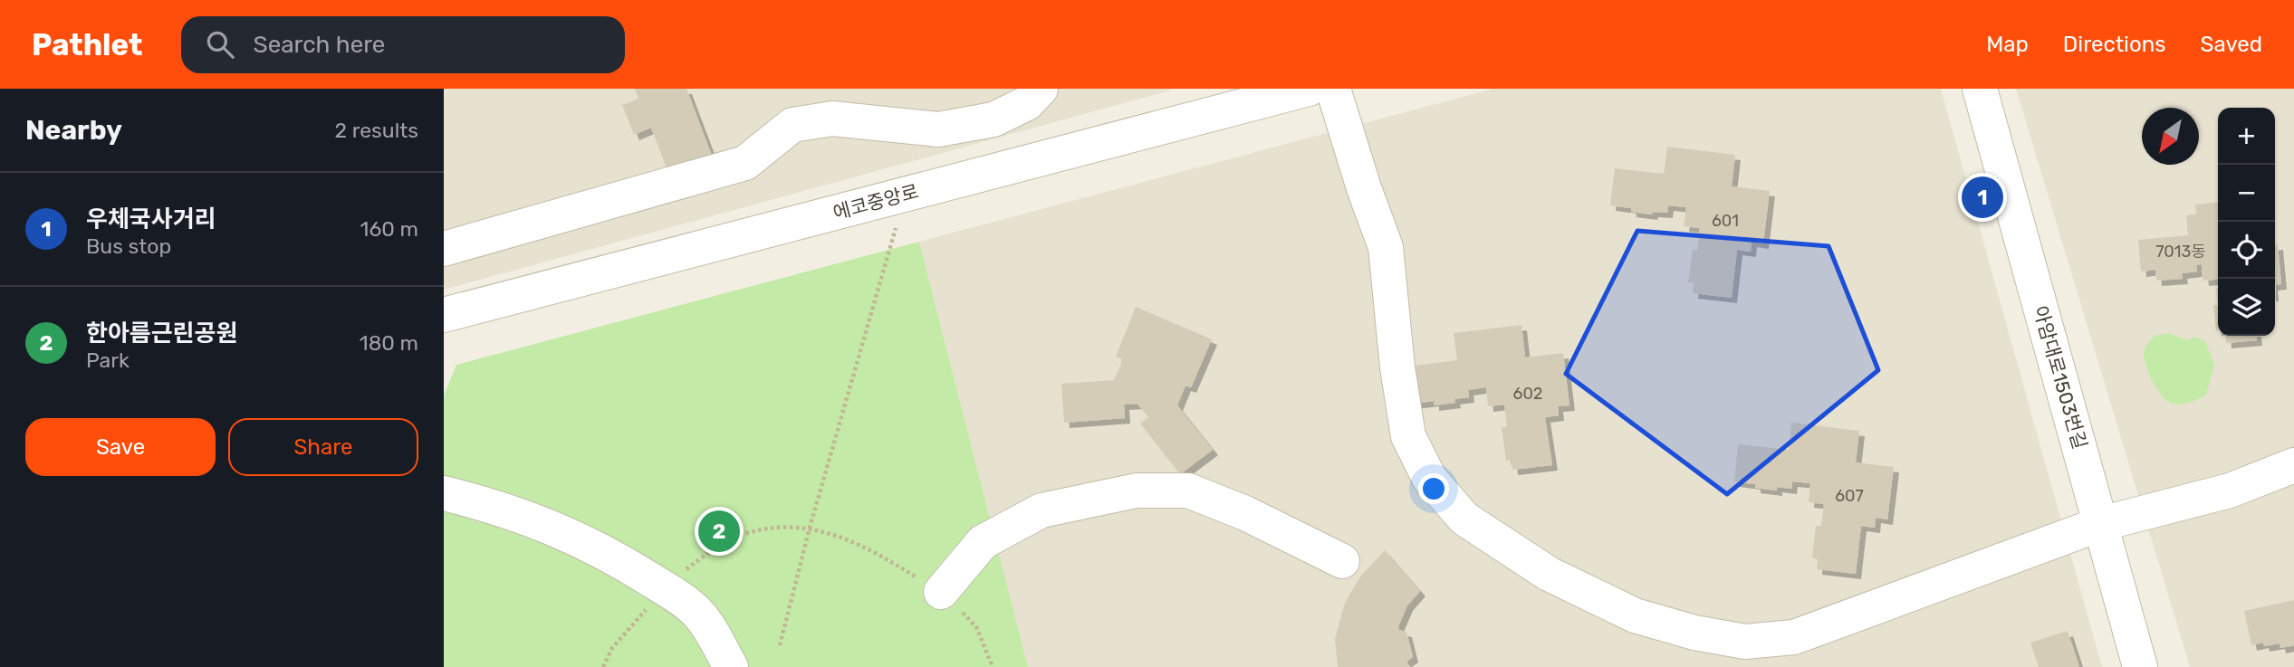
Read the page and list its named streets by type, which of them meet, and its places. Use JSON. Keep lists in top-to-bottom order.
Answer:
{
  "streets": {
    "street": ["에코중앙로", "아암대로1503번길"]
  },
  "house_numbers": [
    "601",
    "7013동",
    "602",
    "607"
  ],
  "north": "bottom left",
  "page": {
    "header": "Pathlet",
    "search": "Search here",
    "nav": ["Map", "Directions", "Saved"],
    "heading": ["Nearby", "2 results"],
    "map_buttons": ["+", "−"],
    "list": [
      {
        "mark": "1",
        "name": "우체국사거리",
        "note": "Bus stop",
        "value": "160 m"
      },
      {
        "mark": "2",
        "name": "한아름근린공원",
        "note": "Park",
        "value": "180 m"
      }
    ],
    "pins": ["1", "2"],
    "buttons": ["Save", "Share"]
  }
}
